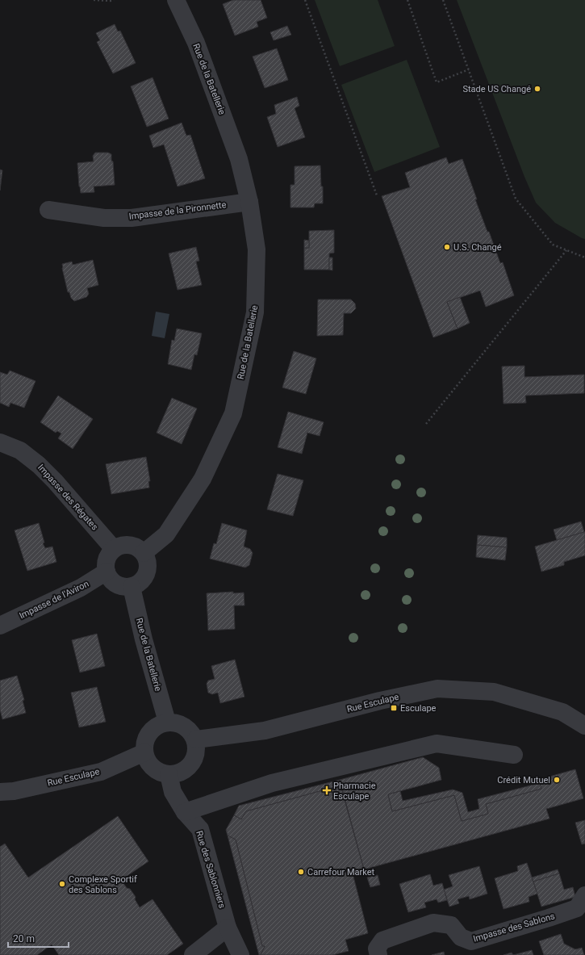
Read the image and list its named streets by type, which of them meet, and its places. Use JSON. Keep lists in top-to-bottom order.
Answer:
{
  "streets": {
    "street": [
      "Rue de la Batellerie",
      "Impasse de la Pironnette",
      "Impasse des Régates",
      "Impasse de l'Aviron",
      "Rue Esculape",
      "Rue des Sablonniers",
      "Impasse des Sablons"
    ]
  },
  "crossings": [
    ["Rue de la Batellerie", "Impasse de la Pironnette"],
    ["Rue de la Batellerie", "Impasse des Régates"],
    ["Rue de la Batellerie", "Impasse de l'Aviron"],
    ["Rue de la Batellerie", "Rue Esculape"],
    ["Rue de la Batellerie", "Rue des Sablonniers"],
    ["Impasse des Régates", "Impasse de l'Aviron"],
    ["Rue Esculape", "Rue des Sablonniers"]
  ],
  "places": {
    "other": [
      "Stade US Changé",
      "U.S. Changé",
      "Crédit Mutuel",
      "Carrefour Market",
      "Complexe Sportif des Sablons"
    ],
    "transit": ["Esculape"],
    "health": ["Pharmacie Esculape"]
  },
  "scale_bar": "20 m"
}
